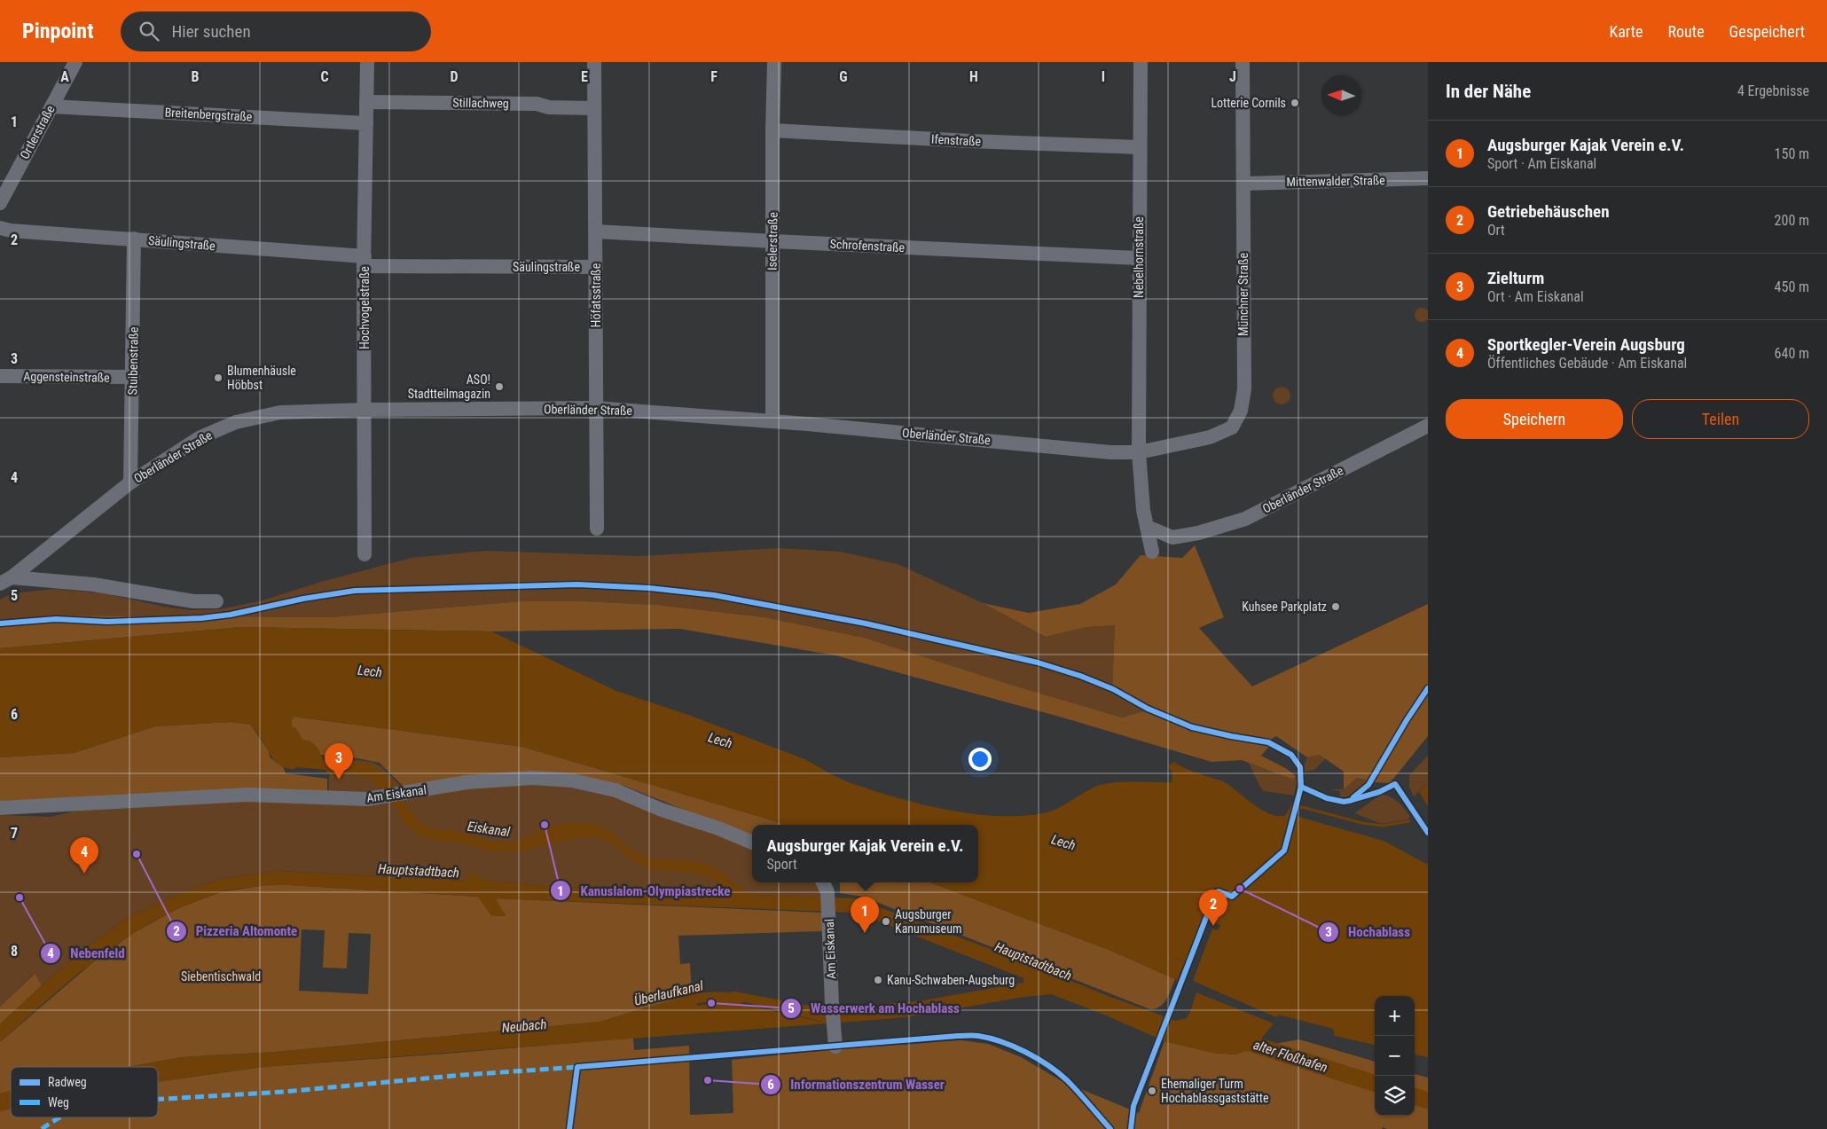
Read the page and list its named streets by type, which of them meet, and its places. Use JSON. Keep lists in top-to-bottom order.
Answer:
{
  "streets": {
    "street": [
      "Stillachweg",
      "Breitenbergstraße",
      "Ortlerstraße",
      "Ifenstraße",
      "Mittenwalder Straße",
      "Iselerstraße",
      "Säulingstraße",
      "Schrofenstraße",
      "Nebelhornstraße",
      "Münchner Straße",
      "Höfatsstraße",
      "Hochvogelstraße",
      "Stuibenstraße",
      "Aggensteinstraße",
      "Oberländer Straße",
      "Am Eiskanal"
    ]
  },
  "crossings": [
    ["Stillachweg", "Höfatsstraße"],
    ["Stillachweg", "Hochvogelstraße"],
    ["Breitenbergstraße", "Ortlerstraße"],
    ["Breitenbergstraße", "Hochvogelstraße"],
    ["Ifenstraße", "Iselerstraße"],
    ["Ifenstraße", "Nebelhornstraße"],
    ["Mittenwalder Straße", "Münchner Straße"],
    ["Iselerstraße", "Schrofenstraße"],
    ["Iselerstraße", "Oberländer Straße"],
    ["Säulingstraße", "Höfatsstraße"],
    ["Säulingstraße", "Hochvogelstraße"],
    ["Säulingstraße", "Stuibenstraße"],
    ["Schrofenstraße", "Nebelhornstraße"],
    ["Schrofenstraße", "Höfatsstraße"],
    ["Nebelhornstraße", "Münchner Straße"],
    ["Nebelhornstraße", "Oberländer Straße"],
    ["Münchner Straße", "Oberländer Straße"],
    ["Höfatsstraße", "Oberländer Straße"],
    ["Hochvogelstraße", "Oberländer Straße"],
    ["Stuibenstraße", "Aggensteinstraße"],
    ["Stuibenstraße", "Oberländer Straße"]
  ],
  "water": [
    "Lech",
    "Eiskanal",
    "Hauptstadtbach",
    "Überlaufkanal",
    "Neubach",
    "alter Floßhafen"
  ],
  "parks": ["Siebentischwald"],
  "places": [
    "Lotterie Cornils",
    "Blumenhäusle Höbbst",
    "ASO! Stadtteilmagazin",
    "Kuhsee Parkplatz",
    "Kanuslalom-Olympiastrecke",
    "Pizzeria Altomonte",
    "Hochablass",
    "Nebenfeld",
    "Augsburger Kanumuseum",
    "Kanu-Schwaben-Augsburg",
    "Wasserwerk am Hochablass",
    "Informationszentrum Wasser",
    "Ehemaliger Turm Hochablassgaststätte"
  ],
  "legend": ["Radweg", "Weg"],
  "north": "left",
  "page": {
    "header": "Pinpoint",
    "search": "Hier suchen",
    "nav": ["Karte", "Route", "Gespeichert"],
    "heading": ["In der Nähe", "4 Ergebnisse"],
    "list": [
      {
        "mark": "1",
        "name": "Augsburger Kajak Verein e.V.",
        "note": "Sport · Am Eiskanal",
        "value": "150 m"
      },
      {
        "mark": "2",
        "name": "Getriebehäuschen",
        "note": "Ort",
        "value": "200 m"
      },
      {
        "mark": "3",
        "name": "Zielturm",
        "note": "Ort · Am Eiskanal",
        "value": "450 m"
      },
      {
        "mark": "4",
        "name": "Sportkegler-Verein Augsburg",
        "note": "Öffentliches Gebäude · Am Eiskanal",
        "value": "640 m"
      }
    ],
    "buttons": ["Speichern", "Teilen"],
    "pins": [
      "3",
      "4",
      "2",
      "1"
    ],
    "popup": ["Augsburger Kajak Verein e.V.", "Sport"],
    "map_buttons": ["+", "−"]
  },
  "grid": {
    "columns": [
      "A",
      "B",
      "C",
      "D",
      "E",
      "F",
      "G",
      "H",
      "I",
      "J"
    ],
    "rows": [
      "1",
      "2",
      "3",
      "4",
      "5",
      "6",
      "7",
      "8"
    ]
  }
}
